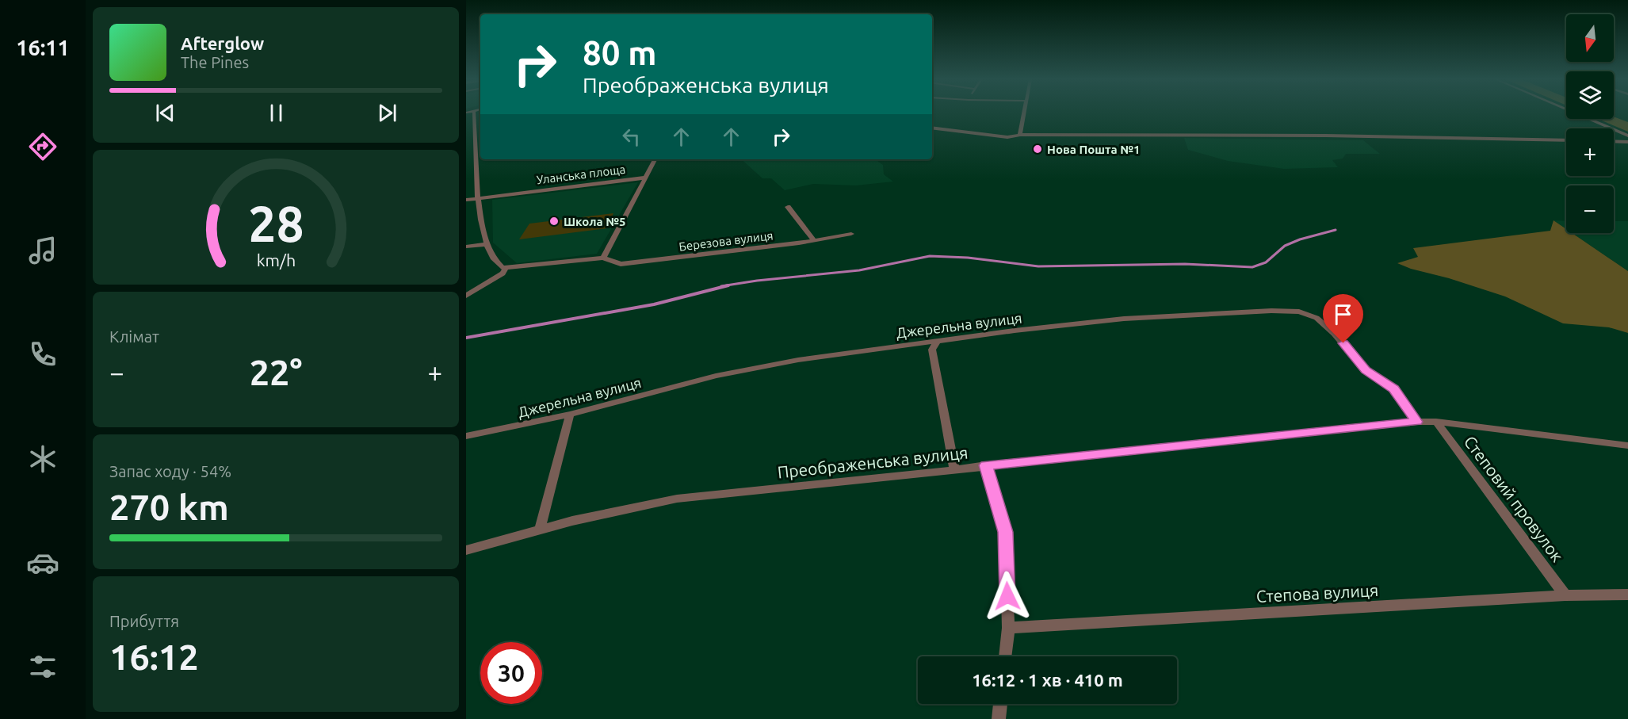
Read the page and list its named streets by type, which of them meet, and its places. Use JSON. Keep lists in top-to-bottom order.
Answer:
{
  "streets": {
    "street": [
      "Уланська площа",
      "Березова вулиця",
      "Джерельна вулиця",
      "Преображенська вулиця",
      "Степовий провулок",
      "Степова вулиця"
    ]
  },
  "crossings": [
    ["Уланська площа", "Березова вулиця"],
    ["Джерельна вулиця", "Преображенська вулиця"],
    ["Преображенська вулиця", "Степовий провулок"],
    ["Степовий провулок", "Степова вулиця"]
  ],
  "places": ["Нова Пошта №1", "Школа №5"],
  "north": "bottom",
  "page": {
    "tabs": "16:11",
    "map_buttons": ["+", "−"],
    "turn": ["80 m", "Преображенська вулиця"],
    "song": ["Afterglow", "The Pines"],
    "tile": [
      "Клімат",
      ["Запас ходу · 54%", "270 km"],
      ["Прибуття", "16:12"]
    ],
    "heat": ["−", "22°", "+"],
    "limit": "30",
    "trip": "16:12 · 1 хв · 410 m",
    "gauge": ["28", "km/h"]
  }
}
